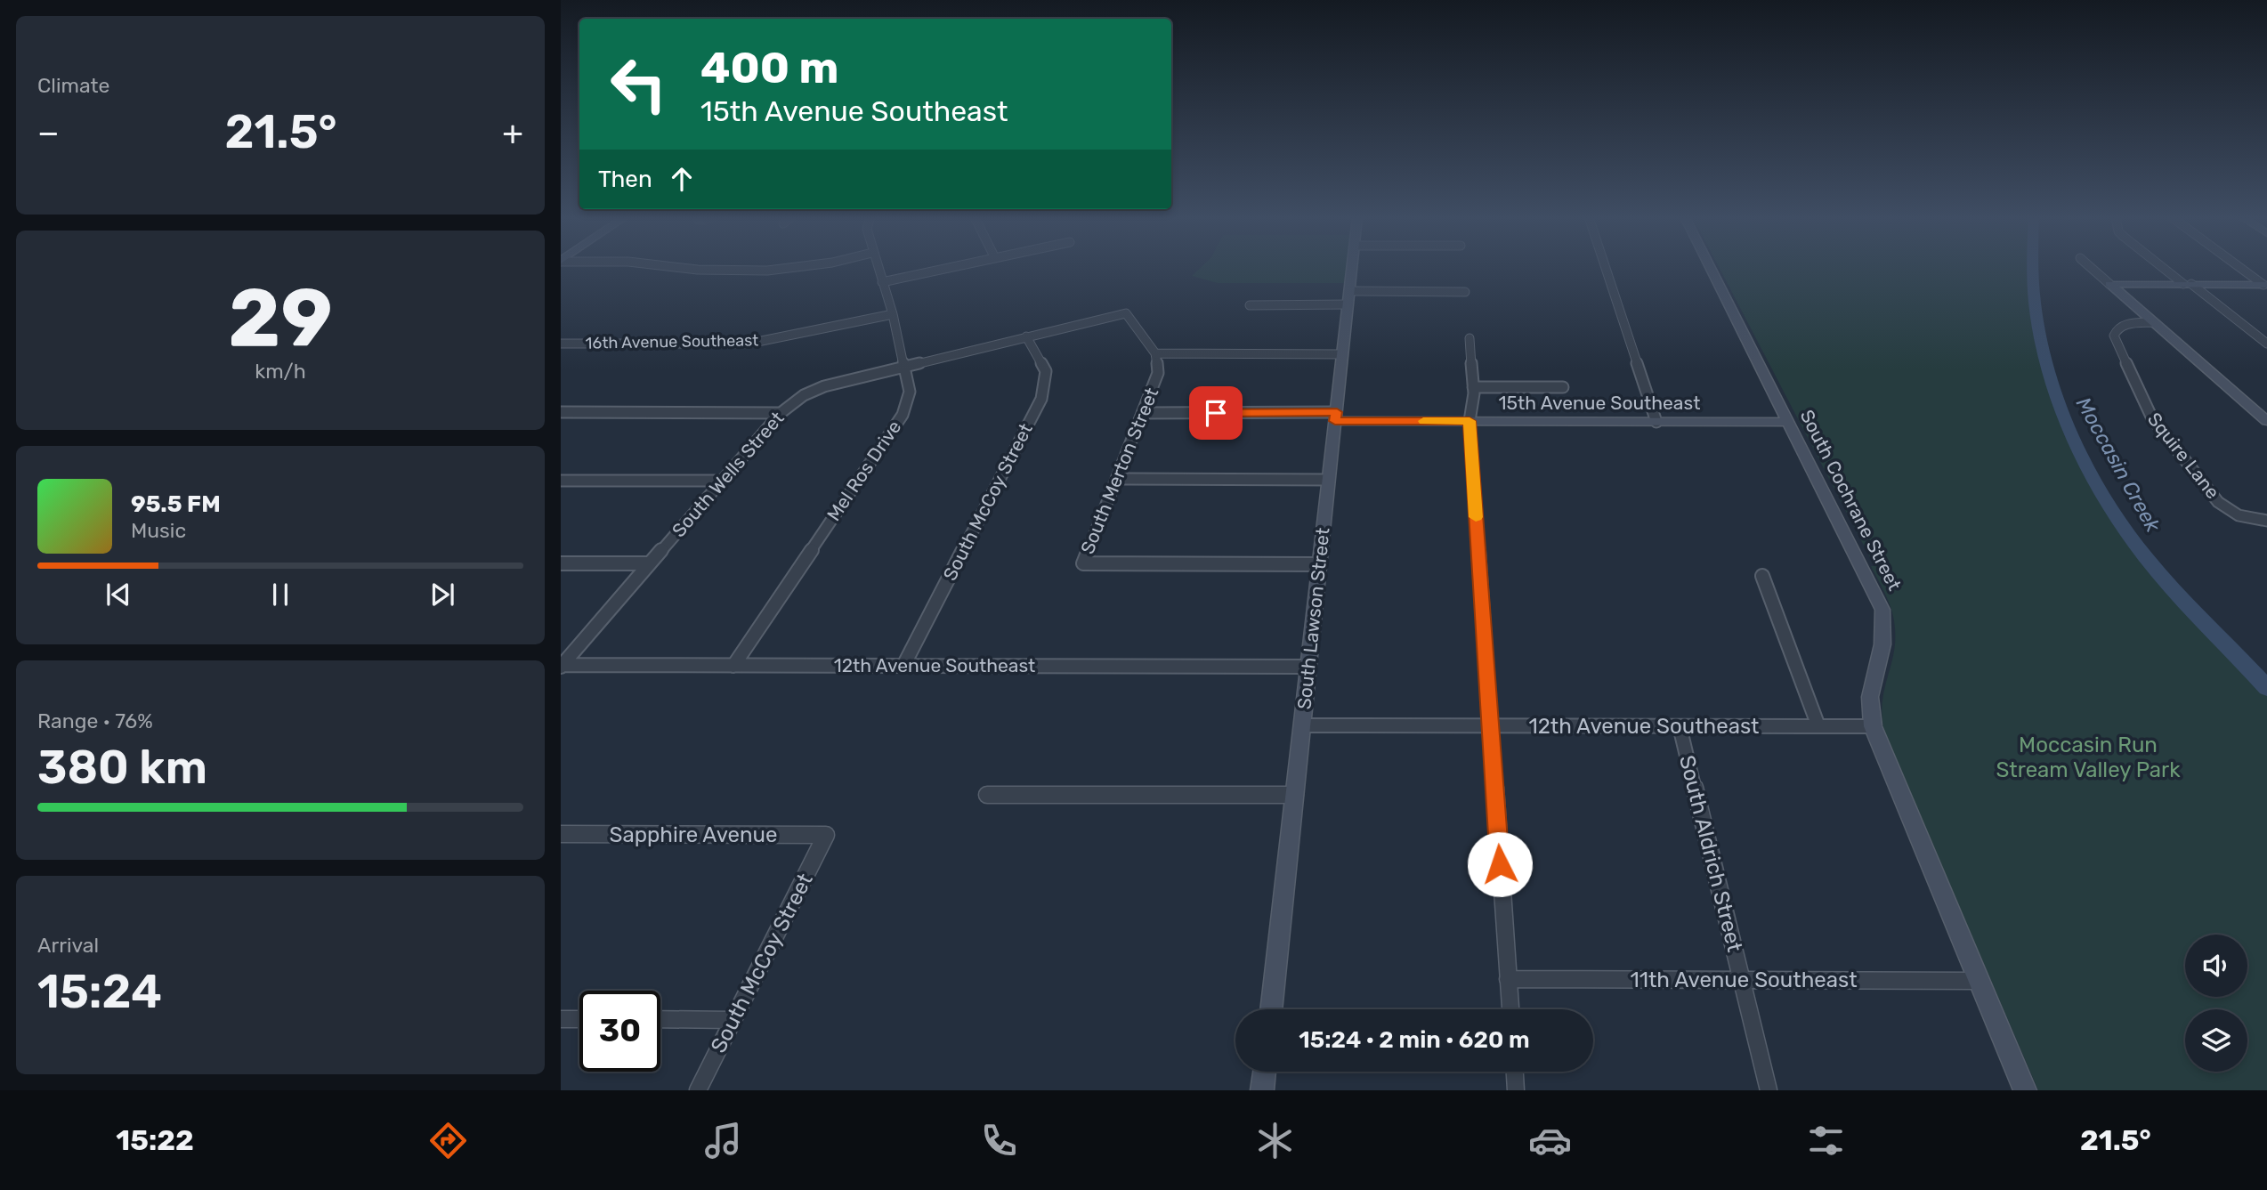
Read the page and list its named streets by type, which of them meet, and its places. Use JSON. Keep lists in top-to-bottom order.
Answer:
{
  "streets": {
    "street": [
      "16th Avenue Southeast",
      "15th Avenue Southeast",
      "Squire Lane",
      "Mel Ros Drive",
      "South Merton Street",
      "South Wells Street",
      "South Cochrane Street",
      "South McCoy Street",
      "South Lawson Street",
      "12th Avenue Southeast",
      "Sapphire Avenue",
      "South Aldrich Street",
      "11th Avenue Southeast"
    ]
  },
  "crossings": [
    ["16th Avenue Southeast", "Mel Ros Drive"],
    ["15th Avenue Southeast", "South Merton Street"],
    ["15th Avenue Southeast", "South Cochrane Street"],
    ["15th Avenue Southeast", "South Lawson Street"],
    ["Mel Ros Drive", "South Wells Street"],
    ["Mel Ros Drive", "12th Avenue Southeast"],
    ["South Merton Street", "South Wells Street"],
    ["South Merton Street", "South Lawson Street"],
    ["South Wells Street", "South McCoy Street"],
    ["South Wells Street", "12th Avenue Southeast"],
    ["South Cochrane Street", "12th Avenue Southeast"],
    ["South Cochrane Street", "11th Avenue Southeast"],
    ["South McCoy Street", "12th Avenue Southeast"],
    ["South McCoy Street", "Sapphire Avenue"],
    ["South Lawson Street", "12th Avenue Southeast"],
    ["12th Avenue Southeast", "South Aldrich Street"],
    ["South Aldrich Street", "11th Avenue Southeast"]
  ],
  "water": ["Moccasin Creek"],
  "parks": ["Moccasin Run Stream Valley Park"],
  "page": {
    "tile": [
      "Climate",
      ["29", "km/h"],
      ["Range · 76%", "380 km"],
      ["Arrival", "15:24"]
    ],
    "turn": ["400 m", "15th Avenue Southeast"],
    "heat": ["−", "21.5°", "+"],
    "then": "Then",
    "song": ["95.5 FM", "Music"],
    "limit": "30",
    "trip": "15:24 · 2 min · 620 m",
    "tabs": ["15:22", "21.5°"]
  }
}
